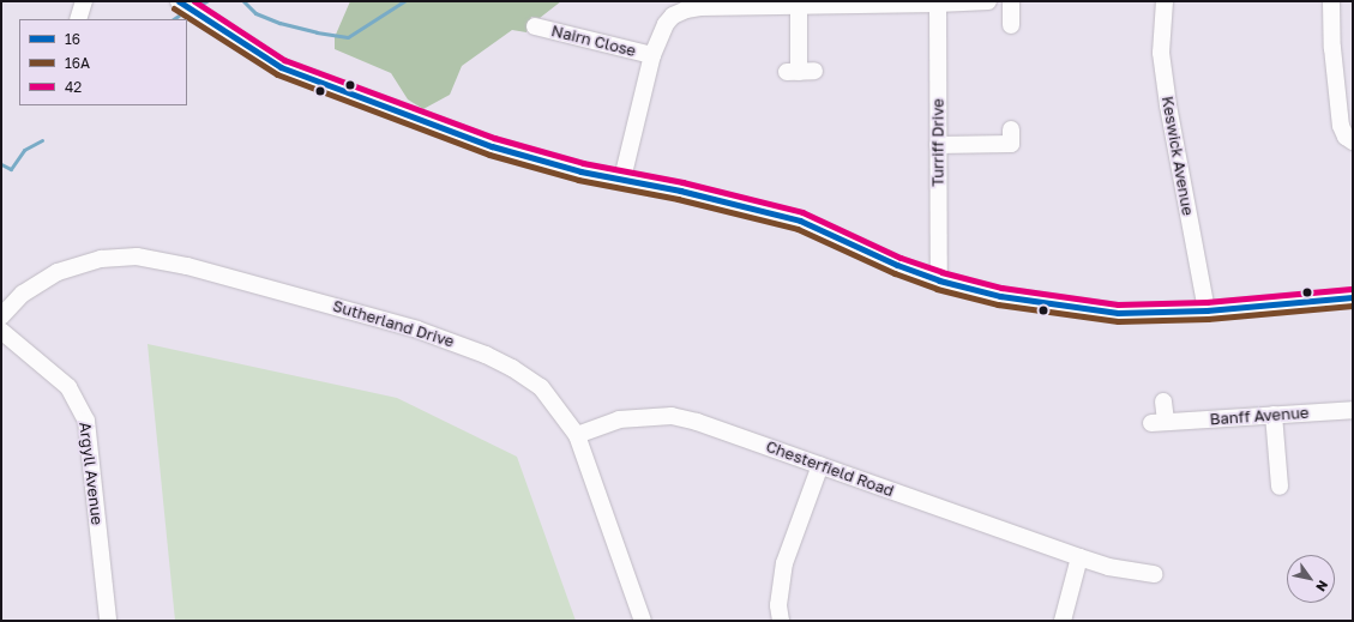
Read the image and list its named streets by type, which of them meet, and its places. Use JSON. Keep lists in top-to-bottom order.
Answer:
{
  "streets": {
    "street": [
      "Nairn Close",
      "Turriff Drive",
      "Keswick Avenue",
      "Sutherland Drive",
      "Banff Avenue",
      "Chesterfield Road",
      "Argyll Avenue"
    ]
  },
  "crossings": [
    ["Sutherland Drive", "Chesterfield Road"]
  ],
  "lines": ["transit line 16", "transit line 42", "transit line 16A"],
  "legend": ["16", "16A", "42"],
  "north": "bottom right"
}
